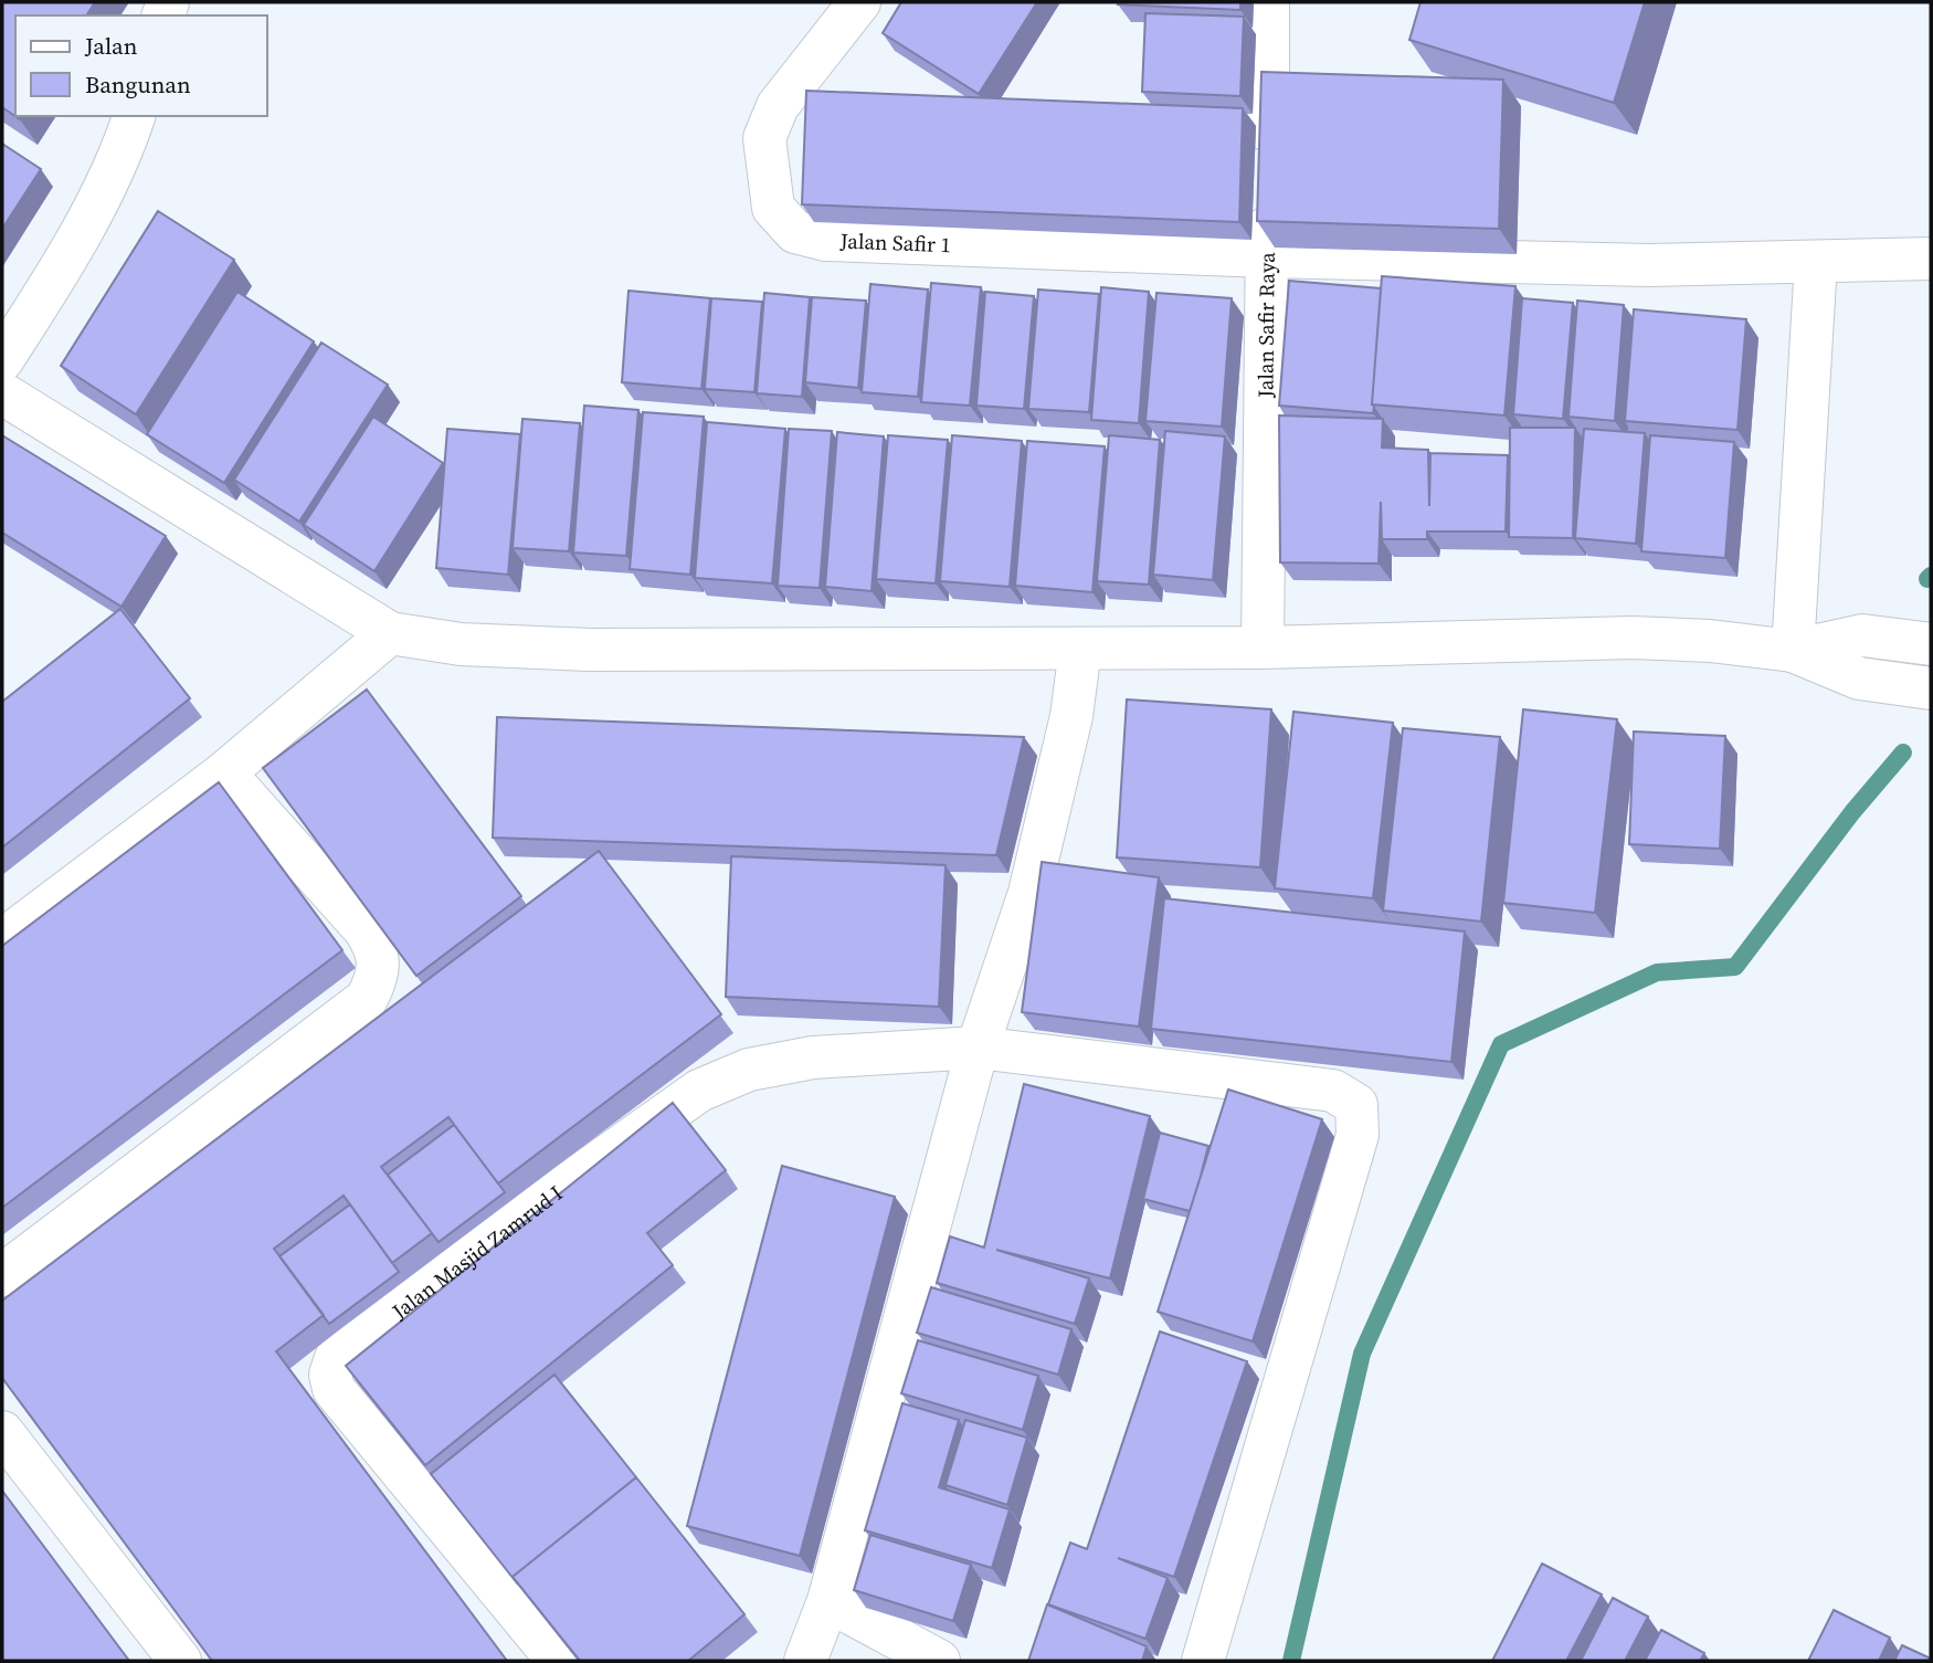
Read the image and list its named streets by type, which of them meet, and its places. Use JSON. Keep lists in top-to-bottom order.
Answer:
{
  "streets": {
    "street": ["Jalan Safir 1", "Jalan Safir Raya", "Jalan Masjid Zamrud I"]
  },
  "crossings": [
    ["Jalan Safir 1", "Jalan Safir Raya"]
  ],
  "legend": ["Jalan", "Bangunan"]
}
